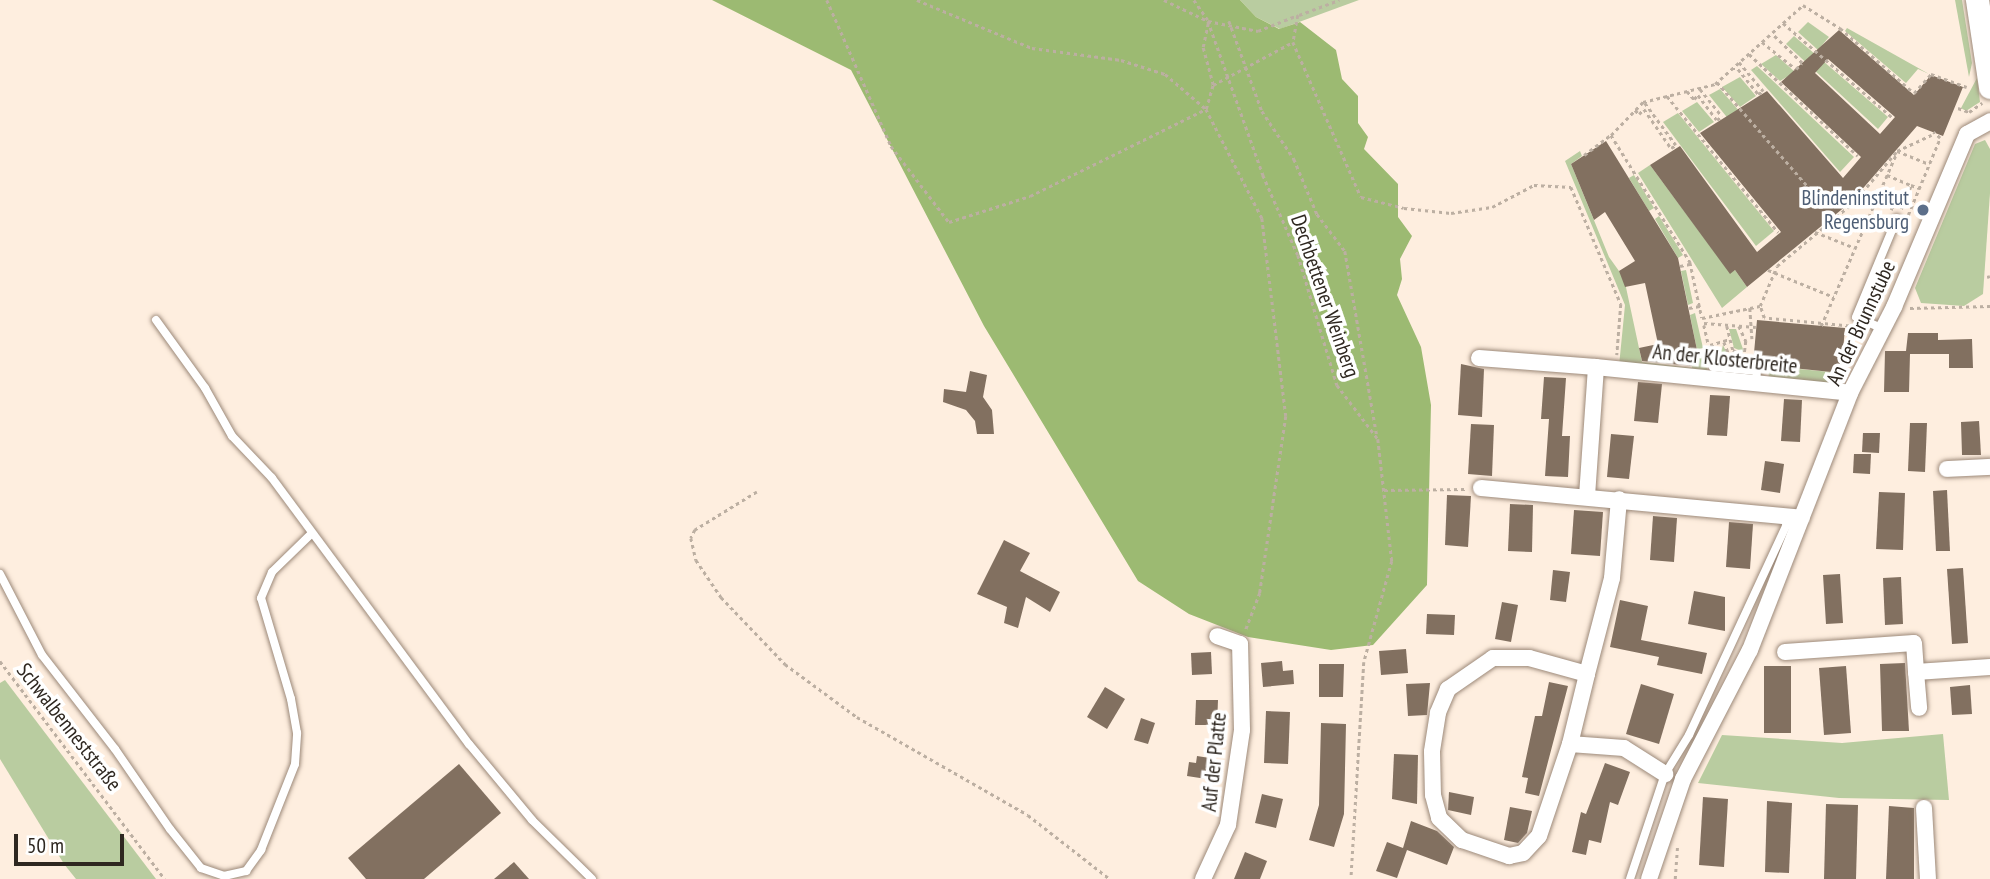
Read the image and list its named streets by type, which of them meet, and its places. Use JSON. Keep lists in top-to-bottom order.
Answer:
{
  "streets": {
    "street": ["An der Brunnstube", "An der Klosterbreite", "Auf der Platte"],
    "path": ["Dechbettener Weinberg", "Schwalbenneststraße"]
  },
  "crossings": [
    ["An der Brunnstube", "An der Klosterbreite"]
  ],
  "places": ["Blindeninstitut Regensburg"],
  "scale_bar": "50 m"
}
